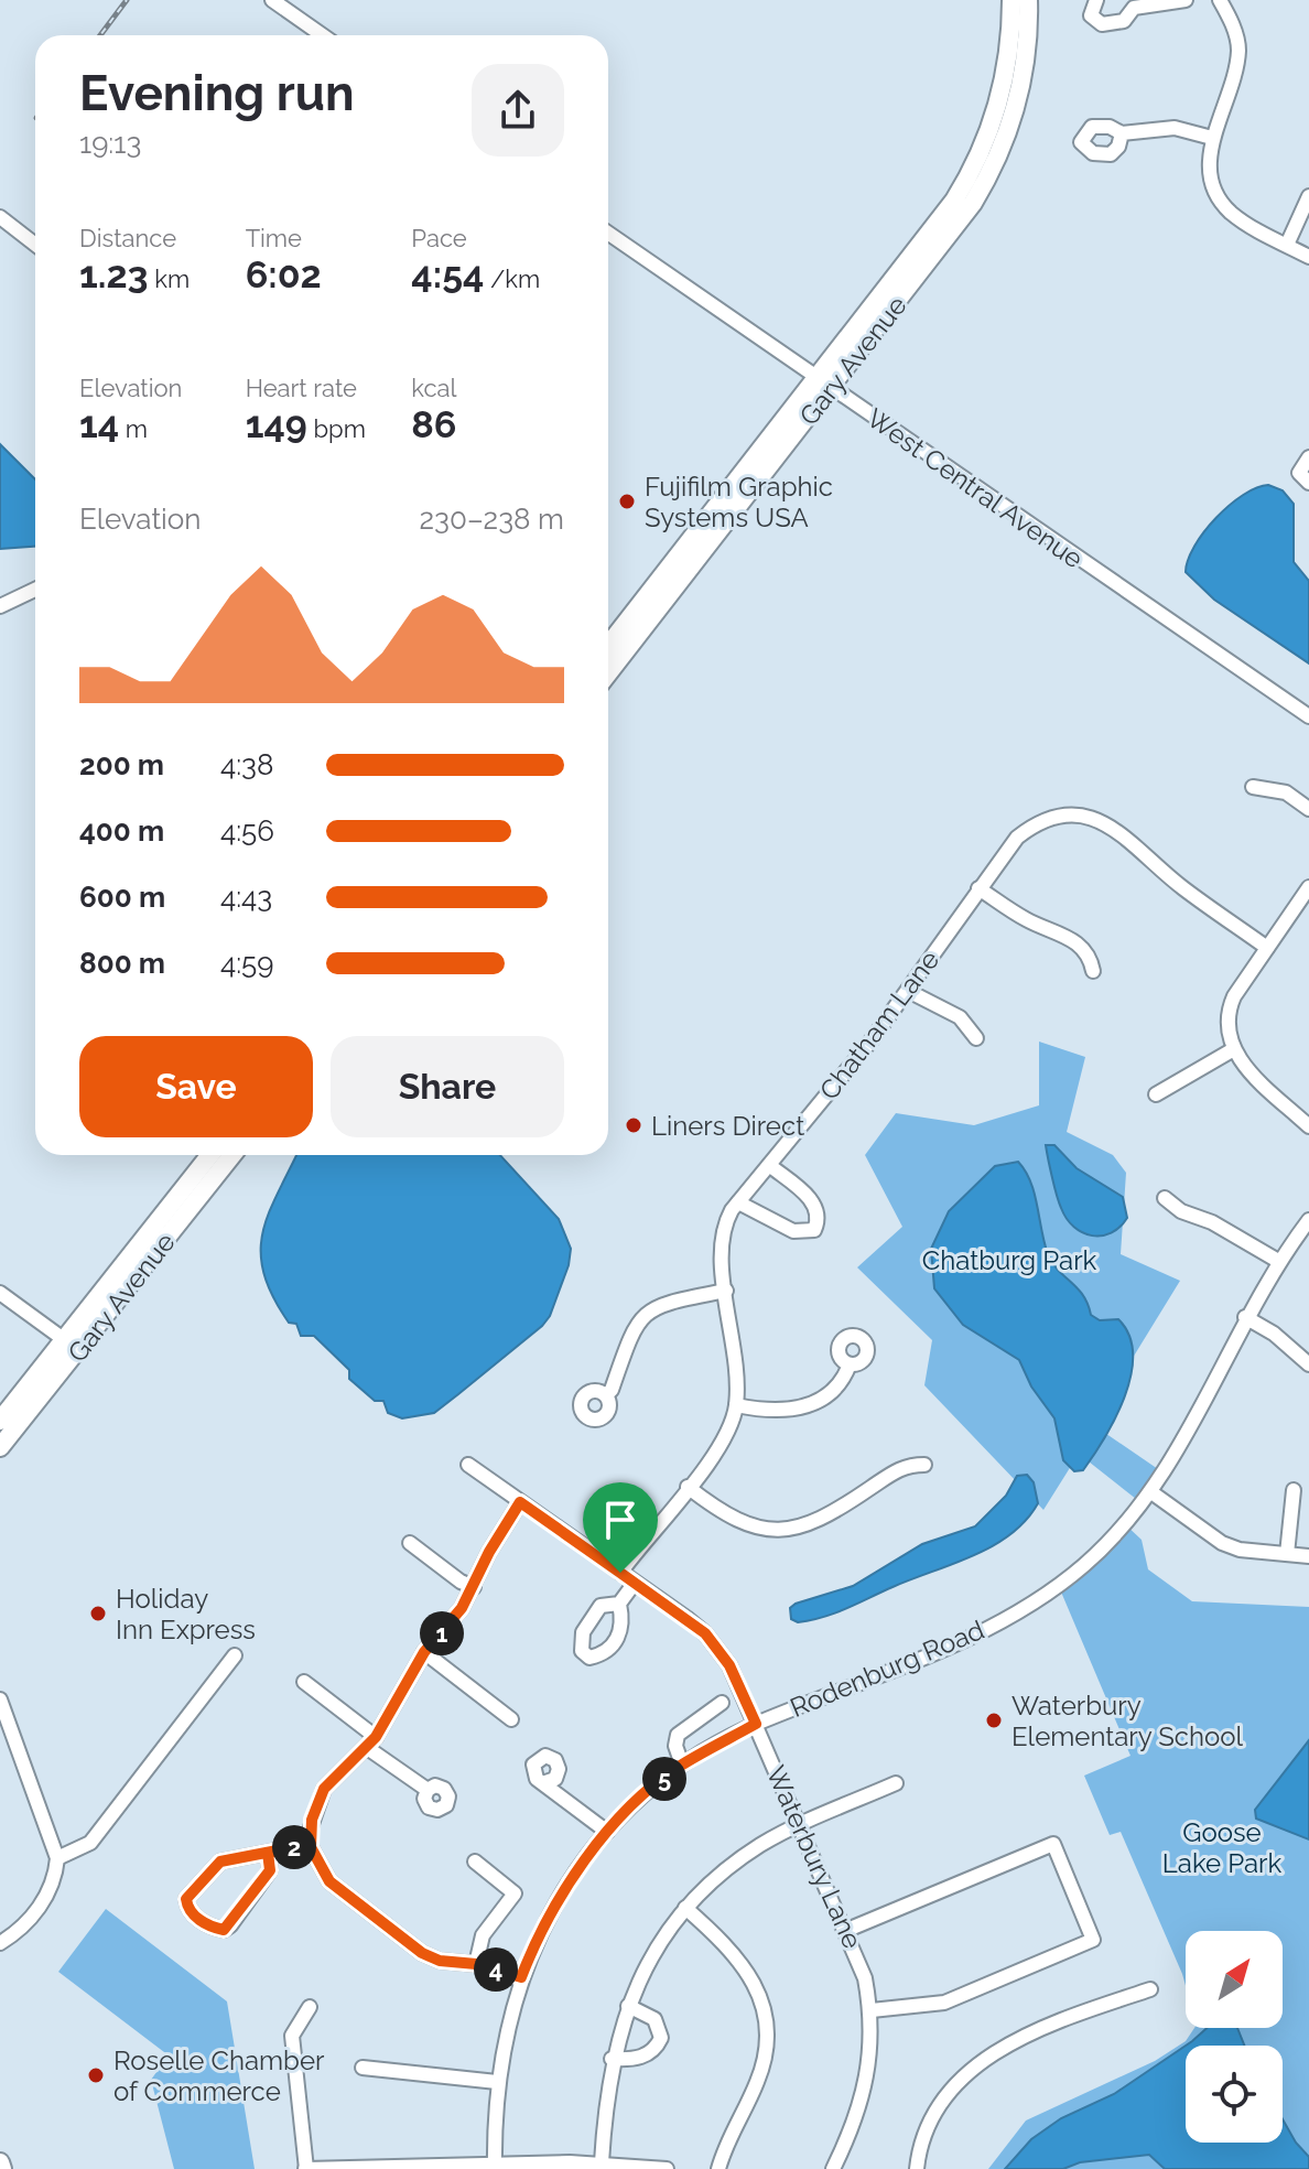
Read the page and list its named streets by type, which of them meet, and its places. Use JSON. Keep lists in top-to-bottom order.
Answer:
{
  "streets": {
    "main road": ["Gary Avenue"],
    "street": [
      "West Central Avenue",
      "Chatham Lane",
      "Rodenburg Road",
      "Waterbury Lane"
    ]
  },
  "crossings": [
    ["Gary Avenue", "West Central Avenue"],
    ["Chatham Lane", "Waterbury Lane"],
    ["Rodenburg Road", "Waterbury Lane"]
  ],
  "parks": ["Chatburg Park", "Goose Lake Park"],
  "places": [
    "Fujifilm Graphic Systems USA",
    "Liners Direct",
    "Holiday Inn Express",
    "Waterbury Elementary School",
    "Roselle Chamber of Commerce"
  ],
  "north": "top right",
  "page": {
    "heading": ["Evening run", "19:13"],
    "stats": [
      ["Distance", "1.23 km"],
      ["Time", "6:02"],
      ["Pace", "4:54 /km"],
      ["Elevation", "14 m"],
      ["Heart rate", "149 bpm"],
      ["kcal", "86"]
    ],
    "chart": ["Elevation", "230–238 m"],
    "list": [
      {
        "name": "200 m",
        "note": "4:38"
      },
      {
        "name": "400 m",
        "note": "4:56"
      },
      {
        "name": "600 m",
        "note": "4:43"
      },
      {
        "name": "800 m",
        "note": "4:59"
      }
    ],
    "buttons": ["Save", "Share"],
    "pins": [
      "1",
      "5",
      "2",
      "4"
    ]
  }
}
